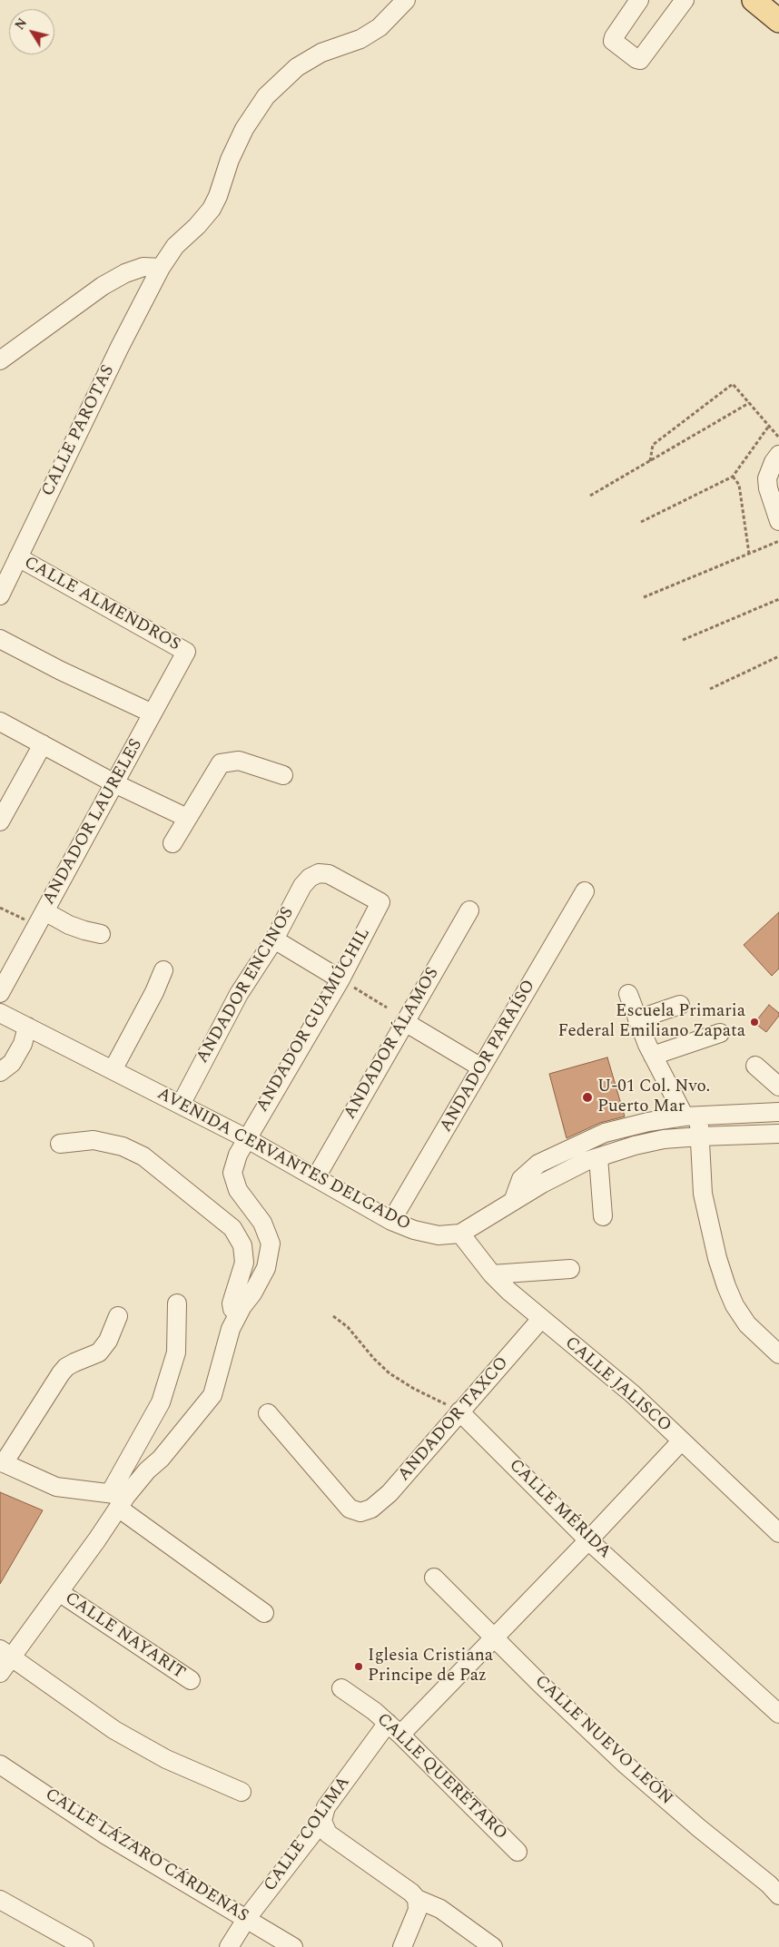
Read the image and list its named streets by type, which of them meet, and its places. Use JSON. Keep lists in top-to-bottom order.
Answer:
{
  "streets": {
    "street": [
      "CALLE PAROTAS",
      "CALLE ALMENDROS",
      "ANDADOR LAURELES",
      "ANDADOR ENCINOS",
      "ANDADOR GUAMÚCHIL",
      "ANDADOR ÁLAMOS",
      "ANDADOR PARAÍSO",
      "AVENIDA CERVANTES DELGADO",
      "CALLE JALISCO",
      "ANDADOR TAXCO",
      "CALLE MÉRIDA",
      "CALLE NAYARIT",
      "CALLE NUEVO LEÓN",
      "CALLE QUERÉTARO",
      "CALLE COLIMA",
      "CALLE LÁZARO CÁRDENAS"
    ]
  },
  "crossings": [
    ["CALLE PAROTAS", "CALLE ALMENDROS"],
    ["CALLE ALMENDROS", "ANDADOR LAURELES"],
    ["ANDADOR ENCINOS", "ANDADOR GUAMÚCHIL"],
    ["ANDADOR ENCINOS", "AVENIDA CERVANTES DELGADO"],
    ["ANDADOR GUAMÚCHIL", "AVENIDA CERVANTES DELGADO"],
    ["ANDADOR ÁLAMOS", "AVENIDA CERVANTES DELGADO"],
    ["ANDADOR PARAÍSO", "AVENIDA CERVANTES DELGADO"],
    ["AVENIDA CERVANTES DELGADO", "CALLE JALISCO"],
    ["CALLE JALISCO", "ANDADOR TAXCO"],
    ["CALLE JALISCO", "CALLE COLIMA"],
    ["ANDADOR TAXCO", "CALLE MÉRIDA"],
    ["CALLE MÉRIDA", "CALLE COLIMA"],
    ["CALLE NUEVO LEÓN", "CALLE COLIMA"],
    ["CALLE QUERÉTARO", "CALLE COLIMA"],
    ["CALLE COLIMA", "CALLE LÁZARO CÁRDENAS"]
  ],
  "places": ["Escuela Primaria Federal Emiliano Zapata", "U-01 Col. Nvo. Puerto Mar", "Iglesia Cristiana Principe de Paz"],
  "north": "top left"
}
